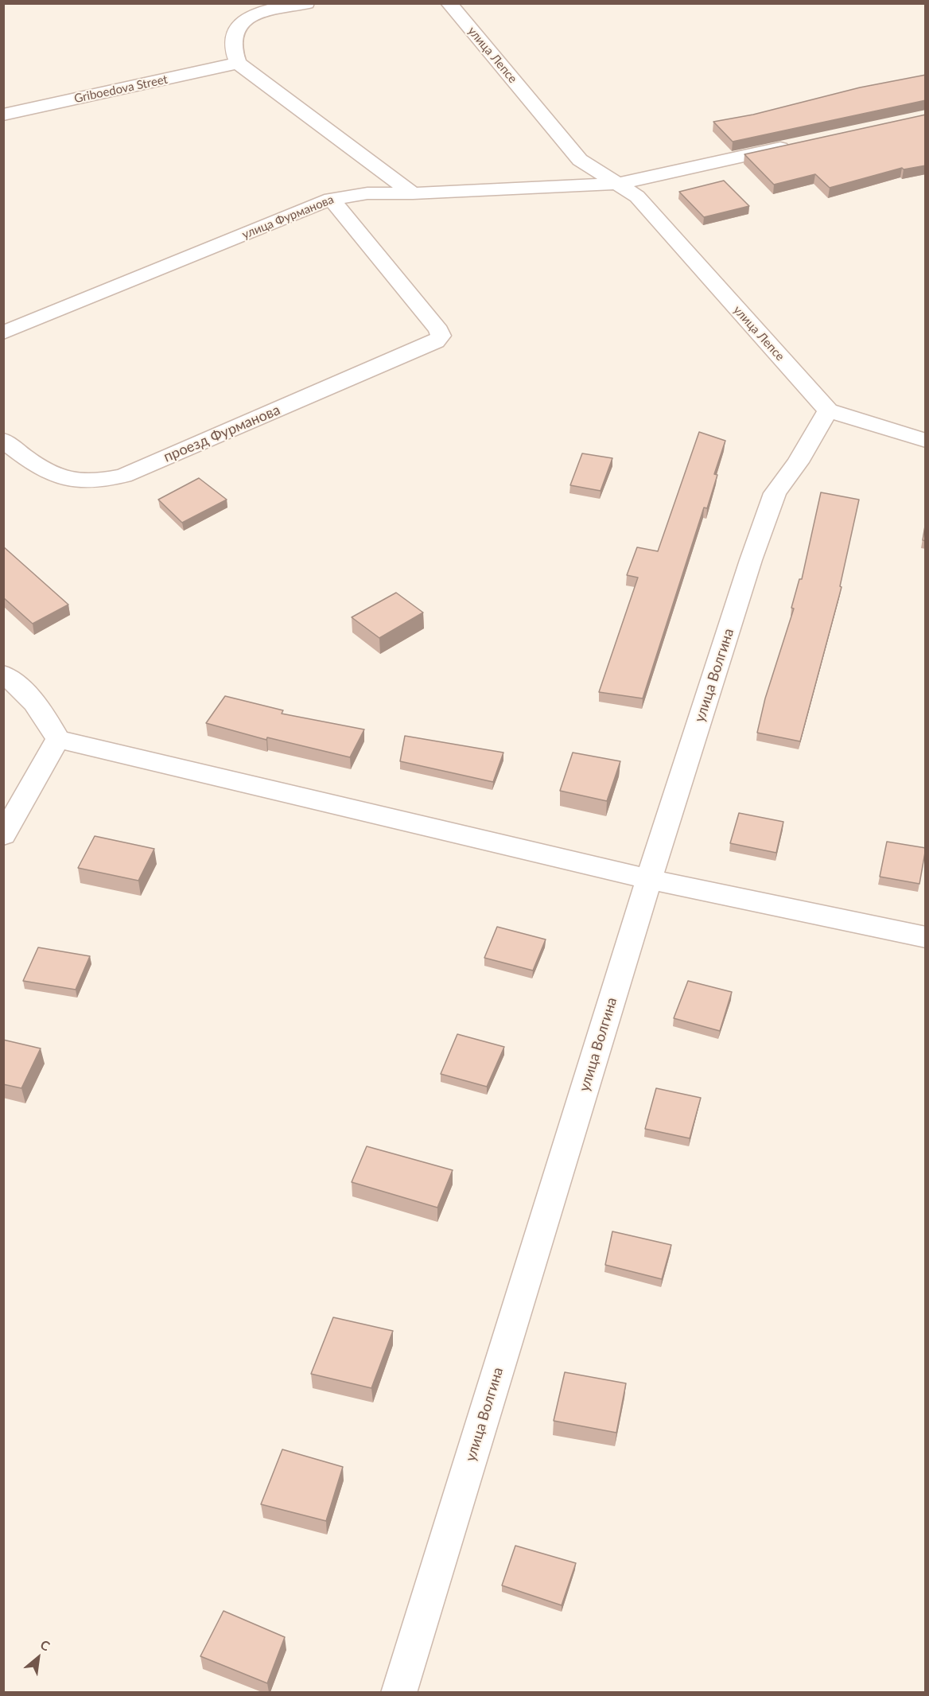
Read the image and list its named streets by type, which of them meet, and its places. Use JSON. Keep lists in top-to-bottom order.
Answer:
{
  "streets": {
    "street": [
      "улица Лепсе",
      "Griboedova Street",
      "улица Фурманова",
      "проезд Фурманова",
      "улица Волгина"
    ]
  },
  "crossings": [
    ["улица Лепсе", "улица Фурманова"],
    ["улица Лепсе", "улица Волгина"],
    ["улица Фурманова", "проезд Фурманова"]
  ],
  "north": "top right"
}
